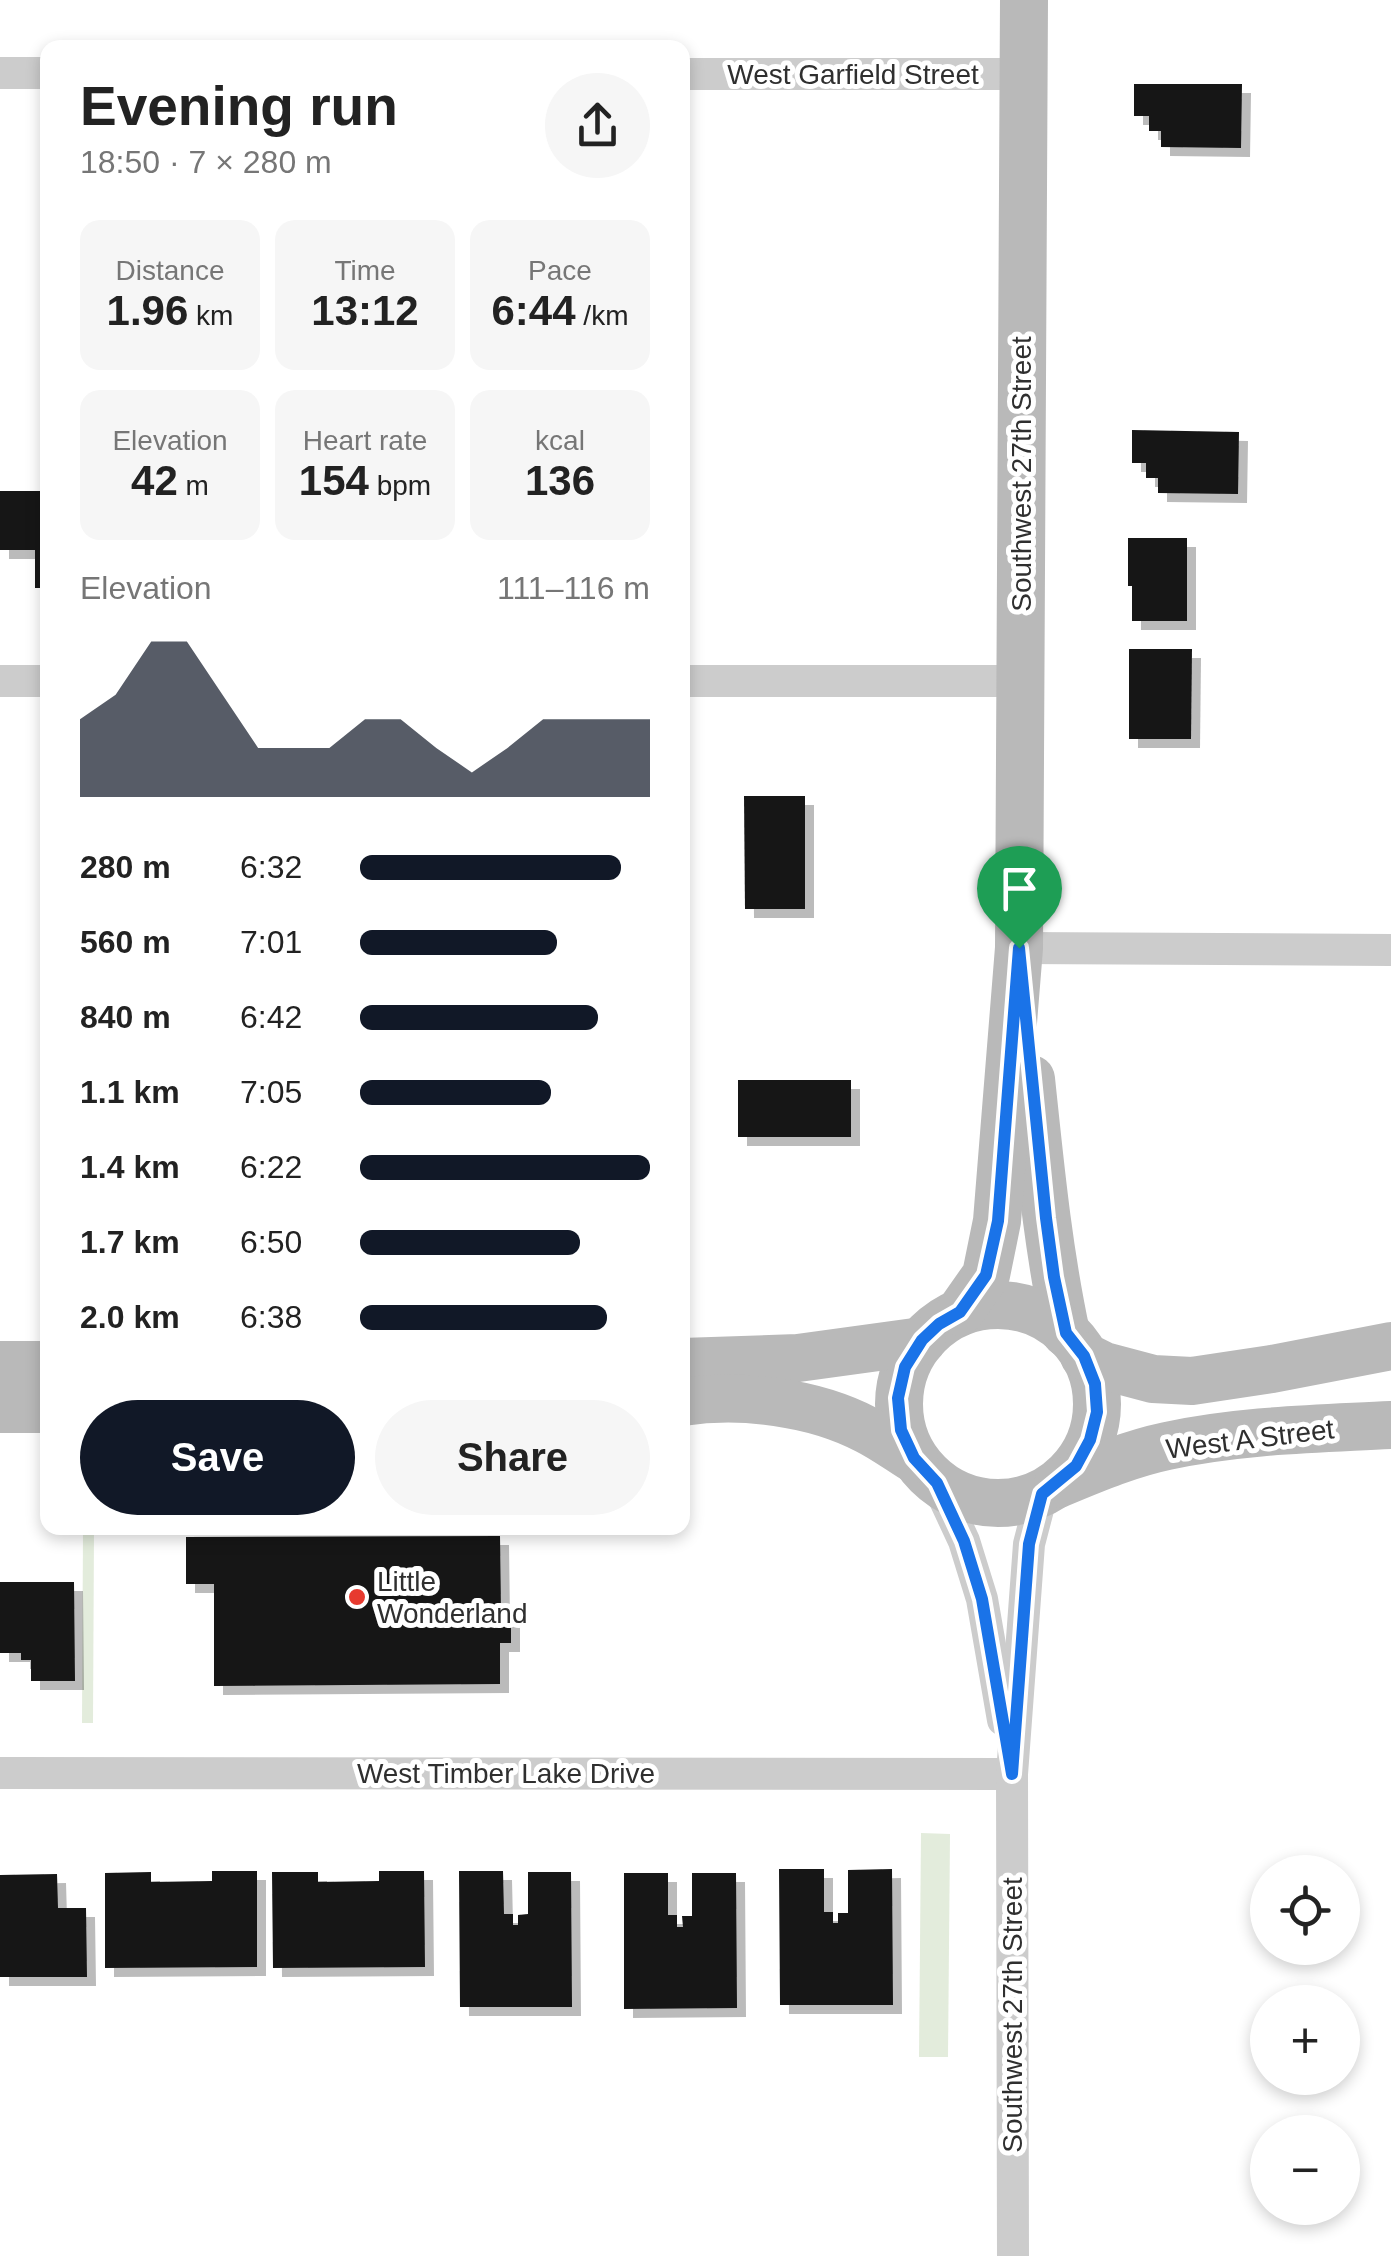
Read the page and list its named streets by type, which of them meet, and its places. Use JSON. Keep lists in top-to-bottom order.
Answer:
{
  "streets": {
    "main road": ["Southwest 27th Street", "West A Street"],
    "street": ["West Garfield Street", "West Timber Lake Drive"]
  },
  "crossings": [
    ["West Garfield Street", "Southwest 27th Street"],
    ["Southwest 27th Street", "West A Street"],
    ["Southwest 27th Street", "West Timber Lake Drive"]
  ],
  "places": ["Little Wonderland"],
  "page": {
    "heading": ["Evening run", "18:50 · 7 × 280 m"],
    "stats": [
      ["Distance", "1.96 km"],
      ["Time", "13:12"],
      ["Pace", "6:44 /km"],
      ["Elevation", "42 m"],
      ["Heart rate", "154 bpm"],
      ["kcal", "136"]
    ],
    "chart": ["Elevation", "111–116 m"],
    "list": [
      {
        "name": "280 m",
        "note": "6:32"
      },
      {
        "name": "560 m",
        "note": "7:01"
      },
      {
        "name": "840 m",
        "note": "6:42"
      },
      {
        "name": "1.1 km",
        "note": "7:05"
      },
      {
        "name": "1.4 km",
        "note": "6:22"
      },
      {
        "name": "1.7 km",
        "note": "6:50"
      },
      {
        "name": "2.0 km",
        "note": "6:38"
      }
    ],
    "buttons": ["Save", "Share"],
    "map_buttons": ["+", "−"]
  }
}
